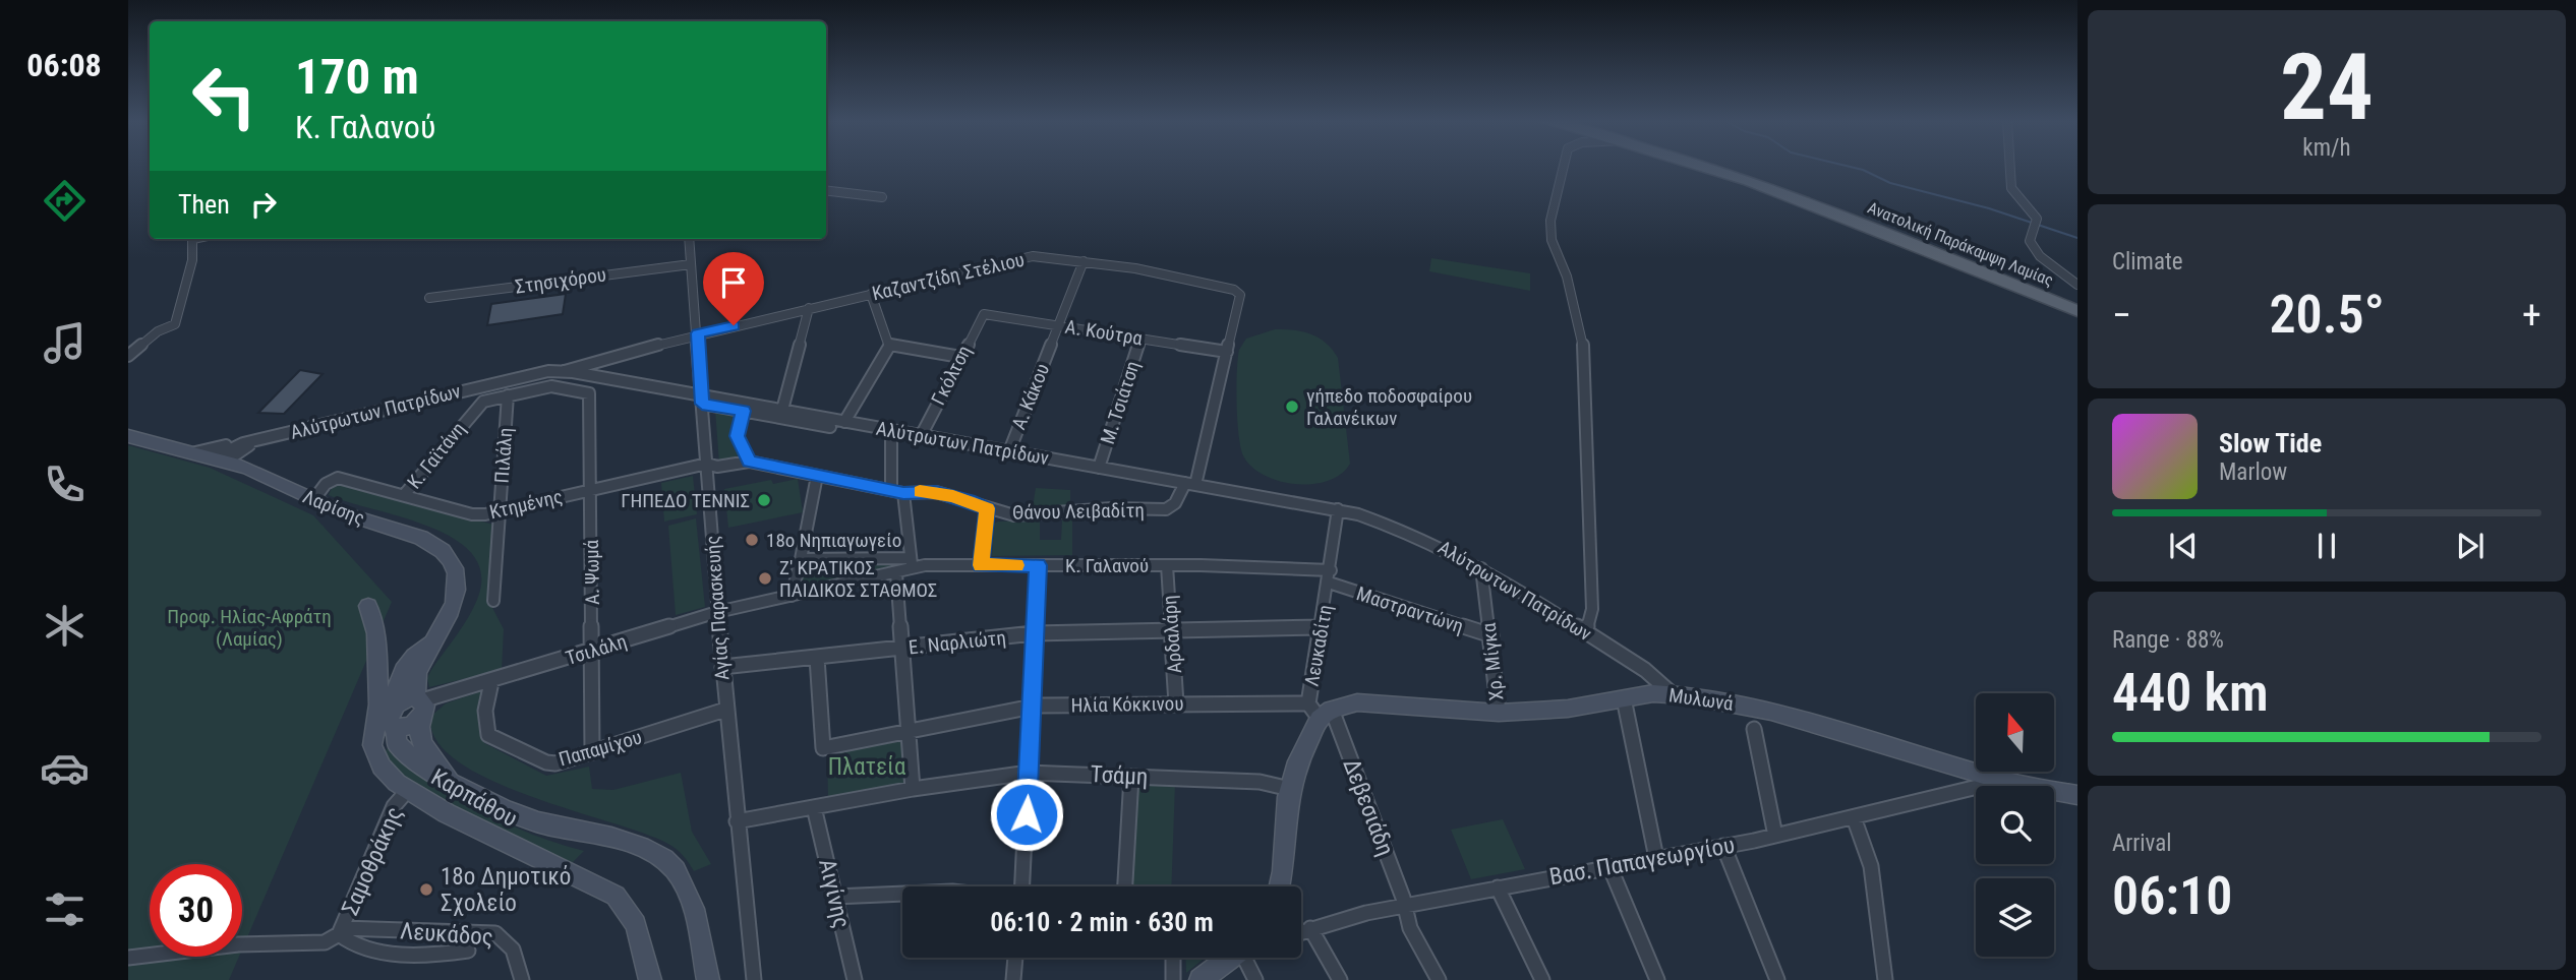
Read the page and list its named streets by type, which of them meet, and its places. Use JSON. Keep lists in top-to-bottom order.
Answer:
{
  "streets": {
    "main road": ["Ανατολική Παράκαμψη Λαμίας"],
    "street": [
      "Καζαντζίδη Στέλιου",
      "Στησιχόρου",
      "Α. Κούτρα",
      "Γκόλτση",
      "Α. Κάκου",
      "Μ. Τσιάτση",
      "Αλύτρωτων Πατρίδων",
      "Κ. Γαϊτάνη",
      "Πιλάλη",
      "Κτημένης",
      "Λαρίσης",
      "Θάνου Λειβαδίτη",
      "Κ. Γαλανού",
      "Α. Ψωμά",
      "Αγίας Παρασκευής",
      "Μαστραντώνη",
      "Αρδαλάρη",
      "Ε. Ναρλιώτη",
      "Λευκαδίτη",
      "Τσιλάλη",
      "Χρ. Μίγκα",
      "Μυλωνά",
      "Ηλία Κόκκινου",
      "Παπαμίχου",
      "Τσάμη",
      "Καρπάθου",
      "Δεβεσιάδη",
      "Σαμοθράκης",
      "Βασ. Παπαγεωργίου",
      "Αιγίνης",
      "Λευκάδος"
    ]
  },
  "crossings": [
    ["Καζαντζίδη Στέλιου", "Α. Κούτρα"],
    ["Καζαντζίδη Στέλιου", "Α. Κάκου"],
    ["Καζαντζίδη Στέλιου", "Αλύτρωτων Πατρίδων"],
    ["Καζαντζίδη Στέλιου", "Αγίας Παρασκευής"],
    ["Στησιχόρου", "Αγίας Παρασκευής"],
    ["Α. Κούτρα", "Γκόλτση"],
    ["Α. Κούτρα", "Α. Κάκου"],
    ["Α. Κούτρα", "Μ. Τσιάτση"],
    ["Γκόλτση", "Αλύτρωτων Πατρίδων"],
    ["Α. Κάκου", "Αλύτρωτων Πατρίδων"],
    ["Μ. Τσιάτση", "Αλύτρωτων Πατρίδων"],
    ["Αλύτρωτων Πατρίδων", "Λαρίσης"],
    ["Αλύτρωτων Πατρίδων", "Θάνου Λειβαδίτη"],
    ["Αλύτρωτων Πατρίδων", "Αγίας Παρασκευής"],
    ["Αλύτρωτων Πατρίδων", "Λευκαδίτη"],
    ["Αλύτρωτων Πατρίδων", "Χρ. Μίγκα"],
    ["Αλύτρωτων Πατρίδων", "Μυλωνά"],
    ["Κ. Γαϊτάνη", "Πιλάλη"],
    ["Κ. Γαϊτάνη", "Κτημένης"],
    ["Κ. Γαϊτάνη", "Α. Ψωμά"],
    ["Πιλάλη", "Κτημένης"],
    ["Κτημένης", "Λαρίσης"],
    ["Κτημένης", "Θάνου Λειβαδίτη"],
    ["Κτημένης", "Α. Ψωμά"],
    ["Κτημένης", "Αγίας Παρασκευής"],
    ["Λαρίσης", "Τσιλάλη"],
    ["Λαρίσης", "Καρπάθου"],
    ["Θάνου Λειβαδίτη", "Αγίας Παρασκευής"],
    ["Κ. Γαλανού", "Αγίας Παρασκευής"],
    ["Κ. Γαλανού", "Μαστραντώνη"],
    ["Κ. Γαλανού", "Αρδαλάρη"],
    ["Κ. Γαλανού", "Λευκαδίτη"],
    ["Κ. Γαλανού", "Τσιλάλη"],
    ["Α. Ψωμά", "Τσιλάλη"],
    ["Α. Ψωμά", "Παπαμίχου"],
    ["Αγίας Παρασκευής", "Ε. Ναρλιώτη"],
    ["Αγίας Παρασκευής", "Τσιλάλη"],
    ["Αγίας Παρασκευής", "Παπαμίχου"],
    ["Αγίας Παρασκευής", "Τσάμη"],
    ["Μαστραντώνη", "Λευκαδίτη"],
    ["Μαστραντώνη", "Χρ. Μίγκα"],
    ["Αρδαλάρη", "Ε. Ναρλιώτη"],
    ["Αρδαλάρη", "Ηλία Κόκκινου"],
    ["Ε. Ναρλιώτη", "Λευκαδίτη"],
    ["Ε. Ναρλιώτη", "Ηλία Κόκκινου"],
    ["Λευκαδίτη", "Μυλωνά"],
    ["Λευκαδίτη", "Ηλία Κόκκινου"],
    ["Λευκαδίτη", "Τσάμη"],
    ["Λευκαδίτη", "Δεβεσιάδη"],
    ["Τσιλάλη", "Παπαμίχου"],
    ["Χρ. Μίγκα", "Μυλωνά"],
    ["Μυλωνά", "Ηλία Κόκκινου"],
    ["Μυλωνά", "Δεβεσιάδη"],
    ["Μυλωνά", "Βασ. Παπαγεωργίου"],
    ["Ηλία Κόκκινου", "Δεβεσιάδη"],
    ["Τσάμη", "Αιγίνης"],
    ["Καρπάθου", "Σαμοθράκης"],
    ["Δεβεσιάδη", "Βασ. Παπαγεωργίου"],
    ["Σαμοθράκης", "Λευκάδος"]
  ],
  "parks": ["Προφ. Ηλίας-Αφράτη (Λαμίας)", "Πλατεία"],
  "places": [
    "γήπεδο ποδοσφαίρου Γαλανέικων",
    "ΓΗΠΕΔΟ ΤΕΝΝΙΣ",
    "18ο Νηπιαγωγείο",
    "Ζ' ΚΡΑΤΙΚΟΣ ΠΑΙΔΙΚΟΣ ΣΤΑΘΜΟΣ",
    "18ο Δημοτικό Σχολείο"
  ],
  "north": "top",
  "page": {
    "tabs": "06:08",
    "tile": [
      ["24", "km/h"],
      "Climate",
      ["Range · 88%", "440 km"],
      ["Arrival", "06:10"]
    ],
    "turn": ["170 m", "Κ. Γαλανού"],
    "then": "Then",
    "heat": ["−", "20.5°", "+"],
    "song": ["Slow Tide", "Marlow"],
    "limit": "30",
    "trip": "06:10 · 2 min · 630 m"
  }
}
